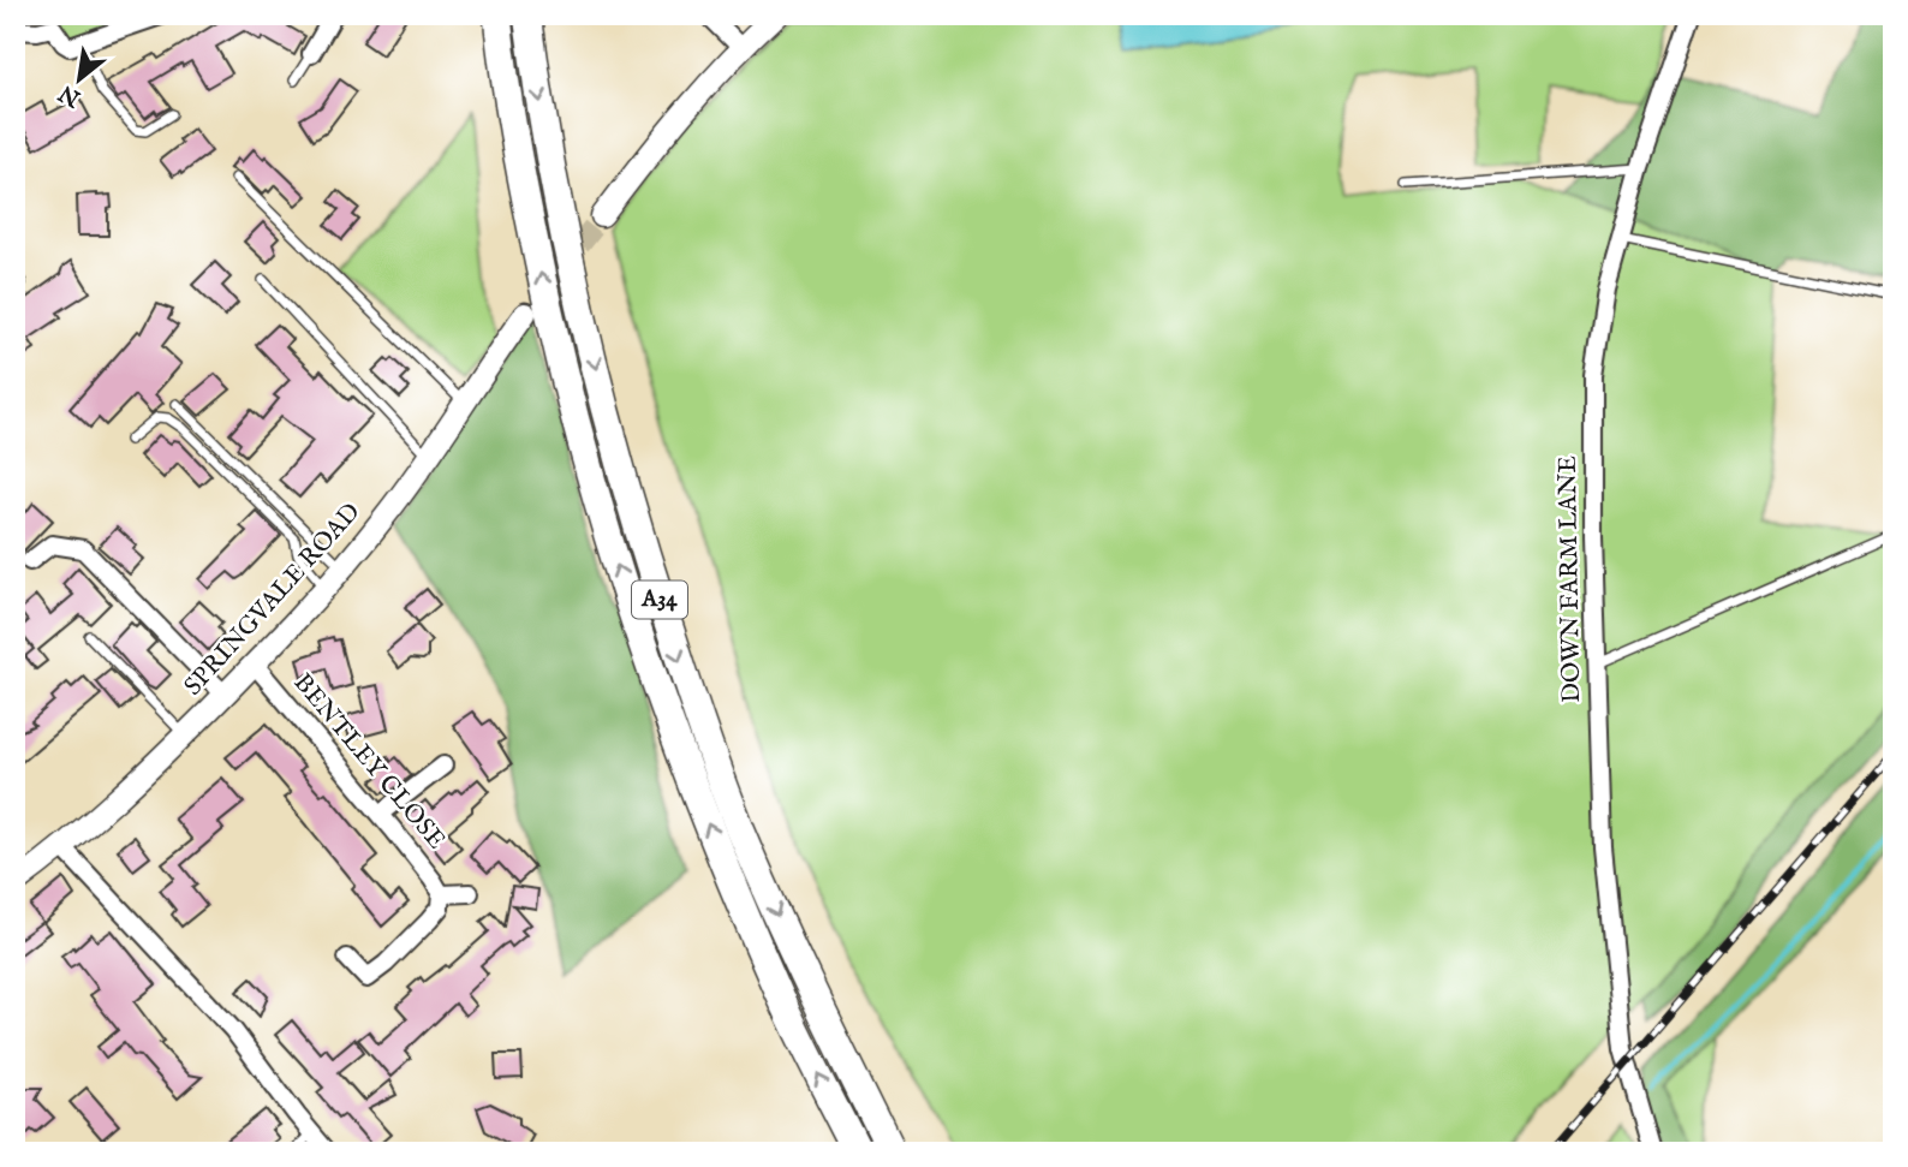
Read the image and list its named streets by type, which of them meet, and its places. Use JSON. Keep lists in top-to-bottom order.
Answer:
{
  "streets": {
    "highway": ["A34"],
    "street": ["DOWN FARM LANE", "SPRINGVALE ROAD", "BENTLEY CLOSE"]
  },
  "crossings": [
    ["SPRINGVALE ROAD", "BENTLEY CLOSE"]
  ],
  "north": "bottom left"
}
